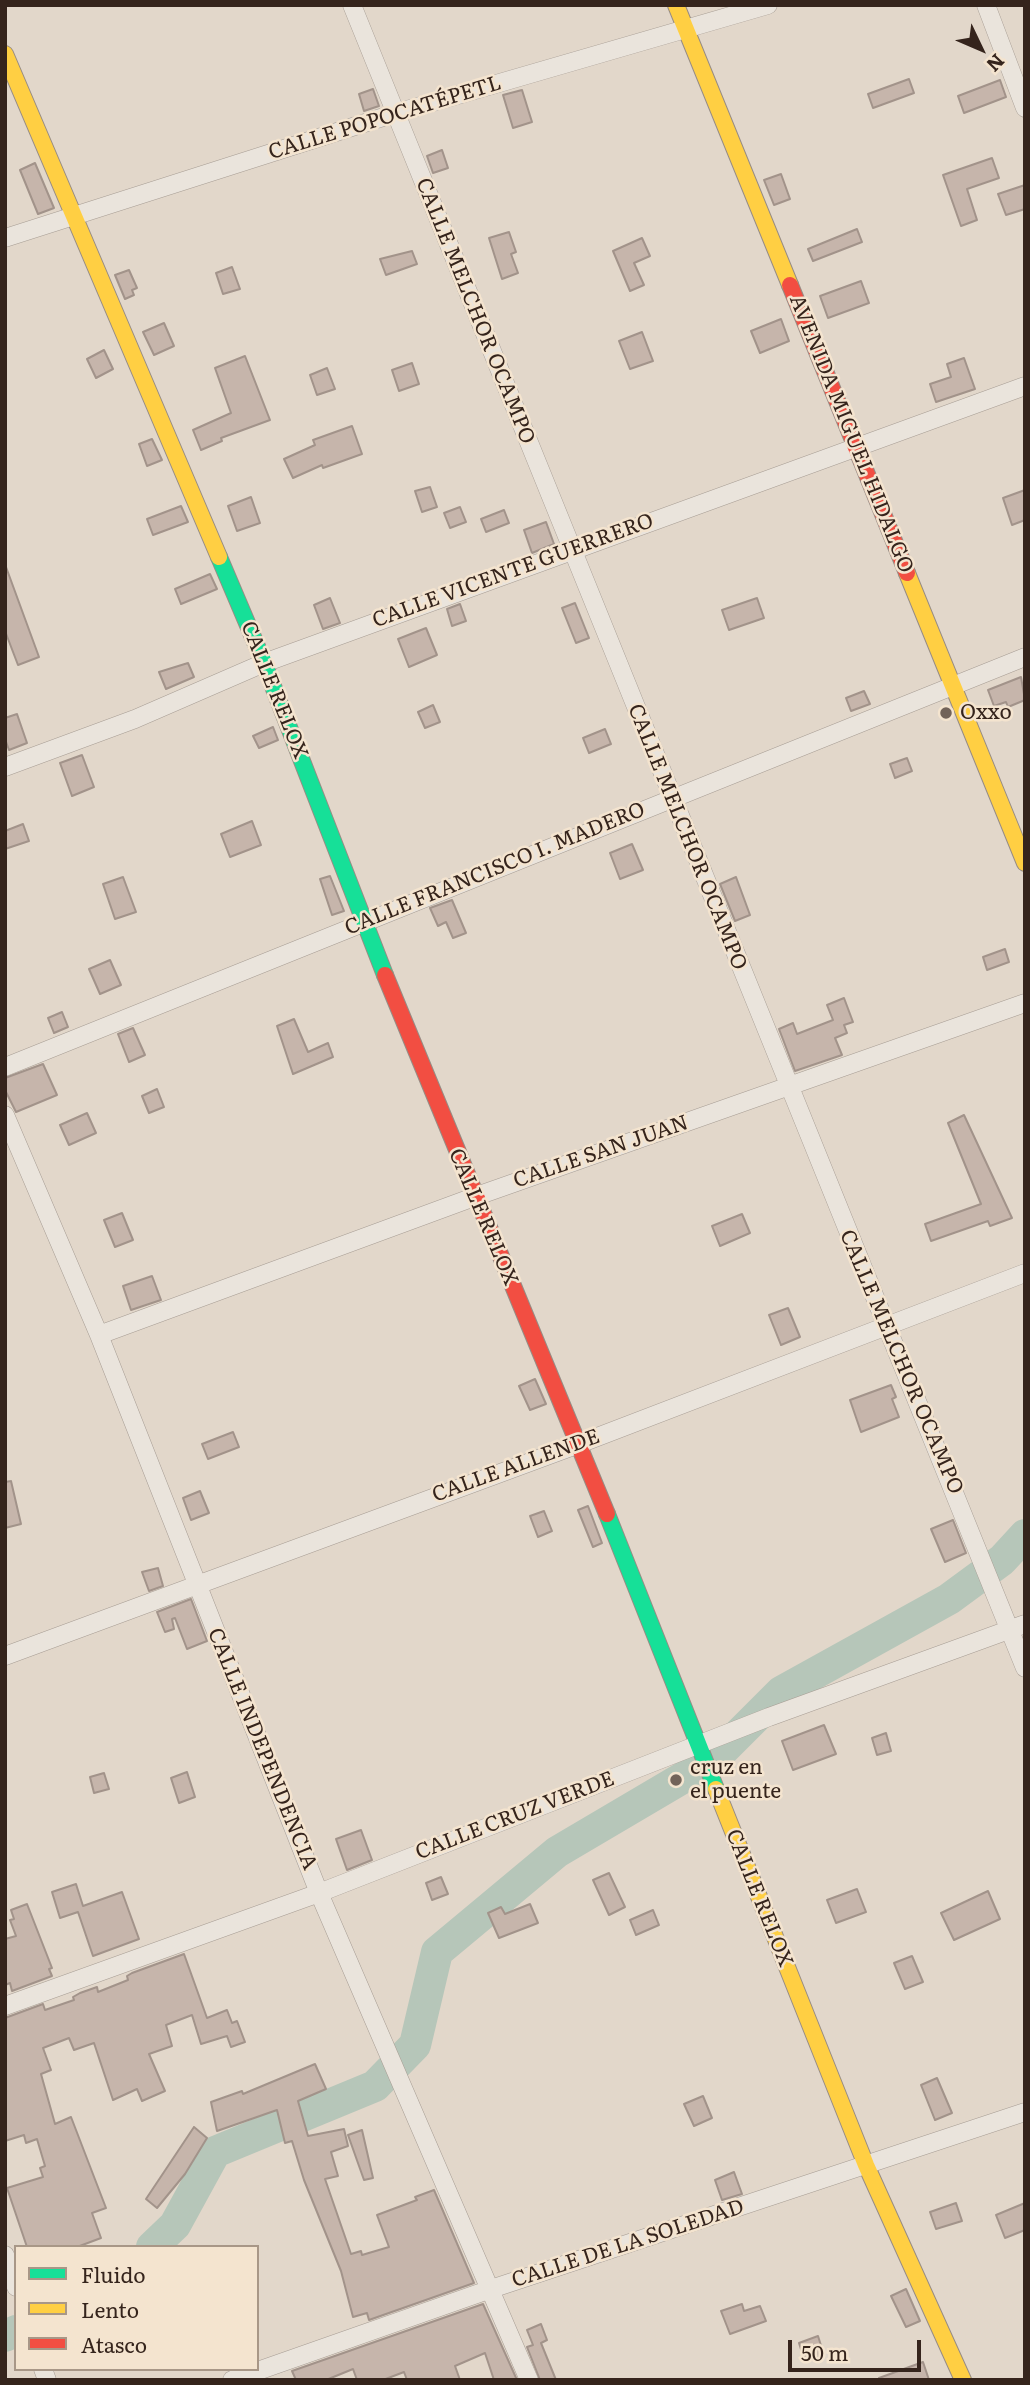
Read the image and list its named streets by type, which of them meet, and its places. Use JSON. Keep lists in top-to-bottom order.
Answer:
{
  "streets": {
    "street": [
      "CALLE POPOCATÉPETL",
      "CALLE MELCHOR OCAMPO",
      "AVENIDA MIGUEL HIDALGO",
      "CALLE VICENTE GUERRERO",
      "CALLE RELOX",
      "CALLE FRANCISCO I. MADERO",
      "CALLE SAN JUAN",
      "CALLE ALLENDE",
      "CALLE INDEPENDENCIA",
      "CALLE CRUZ VERDE",
      "CALLE DE LA SOLEDAD"
    ]
  },
  "crossings": [
    ["CALLE POPOCATÉPETL", "CALLE MELCHOR OCAMPO"],
    ["CALLE POPOCATÉPETL", "AVENIDA MIGUEL HIDALGO"],
    ["CALLE POPOCATÉPETL", "CALLE RELOX"],
    ["CALLE MELCHOR OCAMPO", "CALLE VICENTE GUERRERO"],
    ["CALLE MELCHOR OCAMPO", "CALLE FRANCISCO I. MADERO"],
    ["CALLE MELCHOR OCAMPO", "CALLE SAN JUAN"],
    ["CALLE MELCHOR OCAMPO", "CALLE ALLENDE"],
    ["CALLE MELCHOR OCAMPO", "CALLE CRUZ VERDE"],
    ["AVENIDA MIGUEL HIDALGO", "CALLE VICENTE GUERRERO"],
    ["AVENIDA MIGUEL HIDALGO", "CALLE FRANCISCO I. MADERO"],
    ["CALLE VICENTE GUERRERO", "CALLE RELOX"],
    ["CALLE RELOX", "CALLE FRANCISCO I. MADERO"],
    ["CALLE RELOX", "CALLE SAN JUAN"],
    ["CALLE RELOX", "CALLE ALLENDE"],
    ["CALLE RELOX", "CALLE CRUZ VERDE"],
    ["CALLE RELOX", "CALLE DE LA SOLEDAD"],
    ["CALLE SAN JUAN", "CALLE INDEPENDENCIA"],
    ["CALLE ALLENDE", "CALLE INDEPENDENCIA"],
    ["CALLE INDEPENDENCIA", "CALLE CRUZ VERDE"],
    ["CALLE INDEPENDENCIA", "CALLE DE LA SOLEDAD"]
  ],
  "places": ["Oxxo", "cruz en el puente"],
  "legend": ["Fluido", "Lento", "Atasco"],
  "scale_bar": "50 m",
  "north": "bottom right"
}
